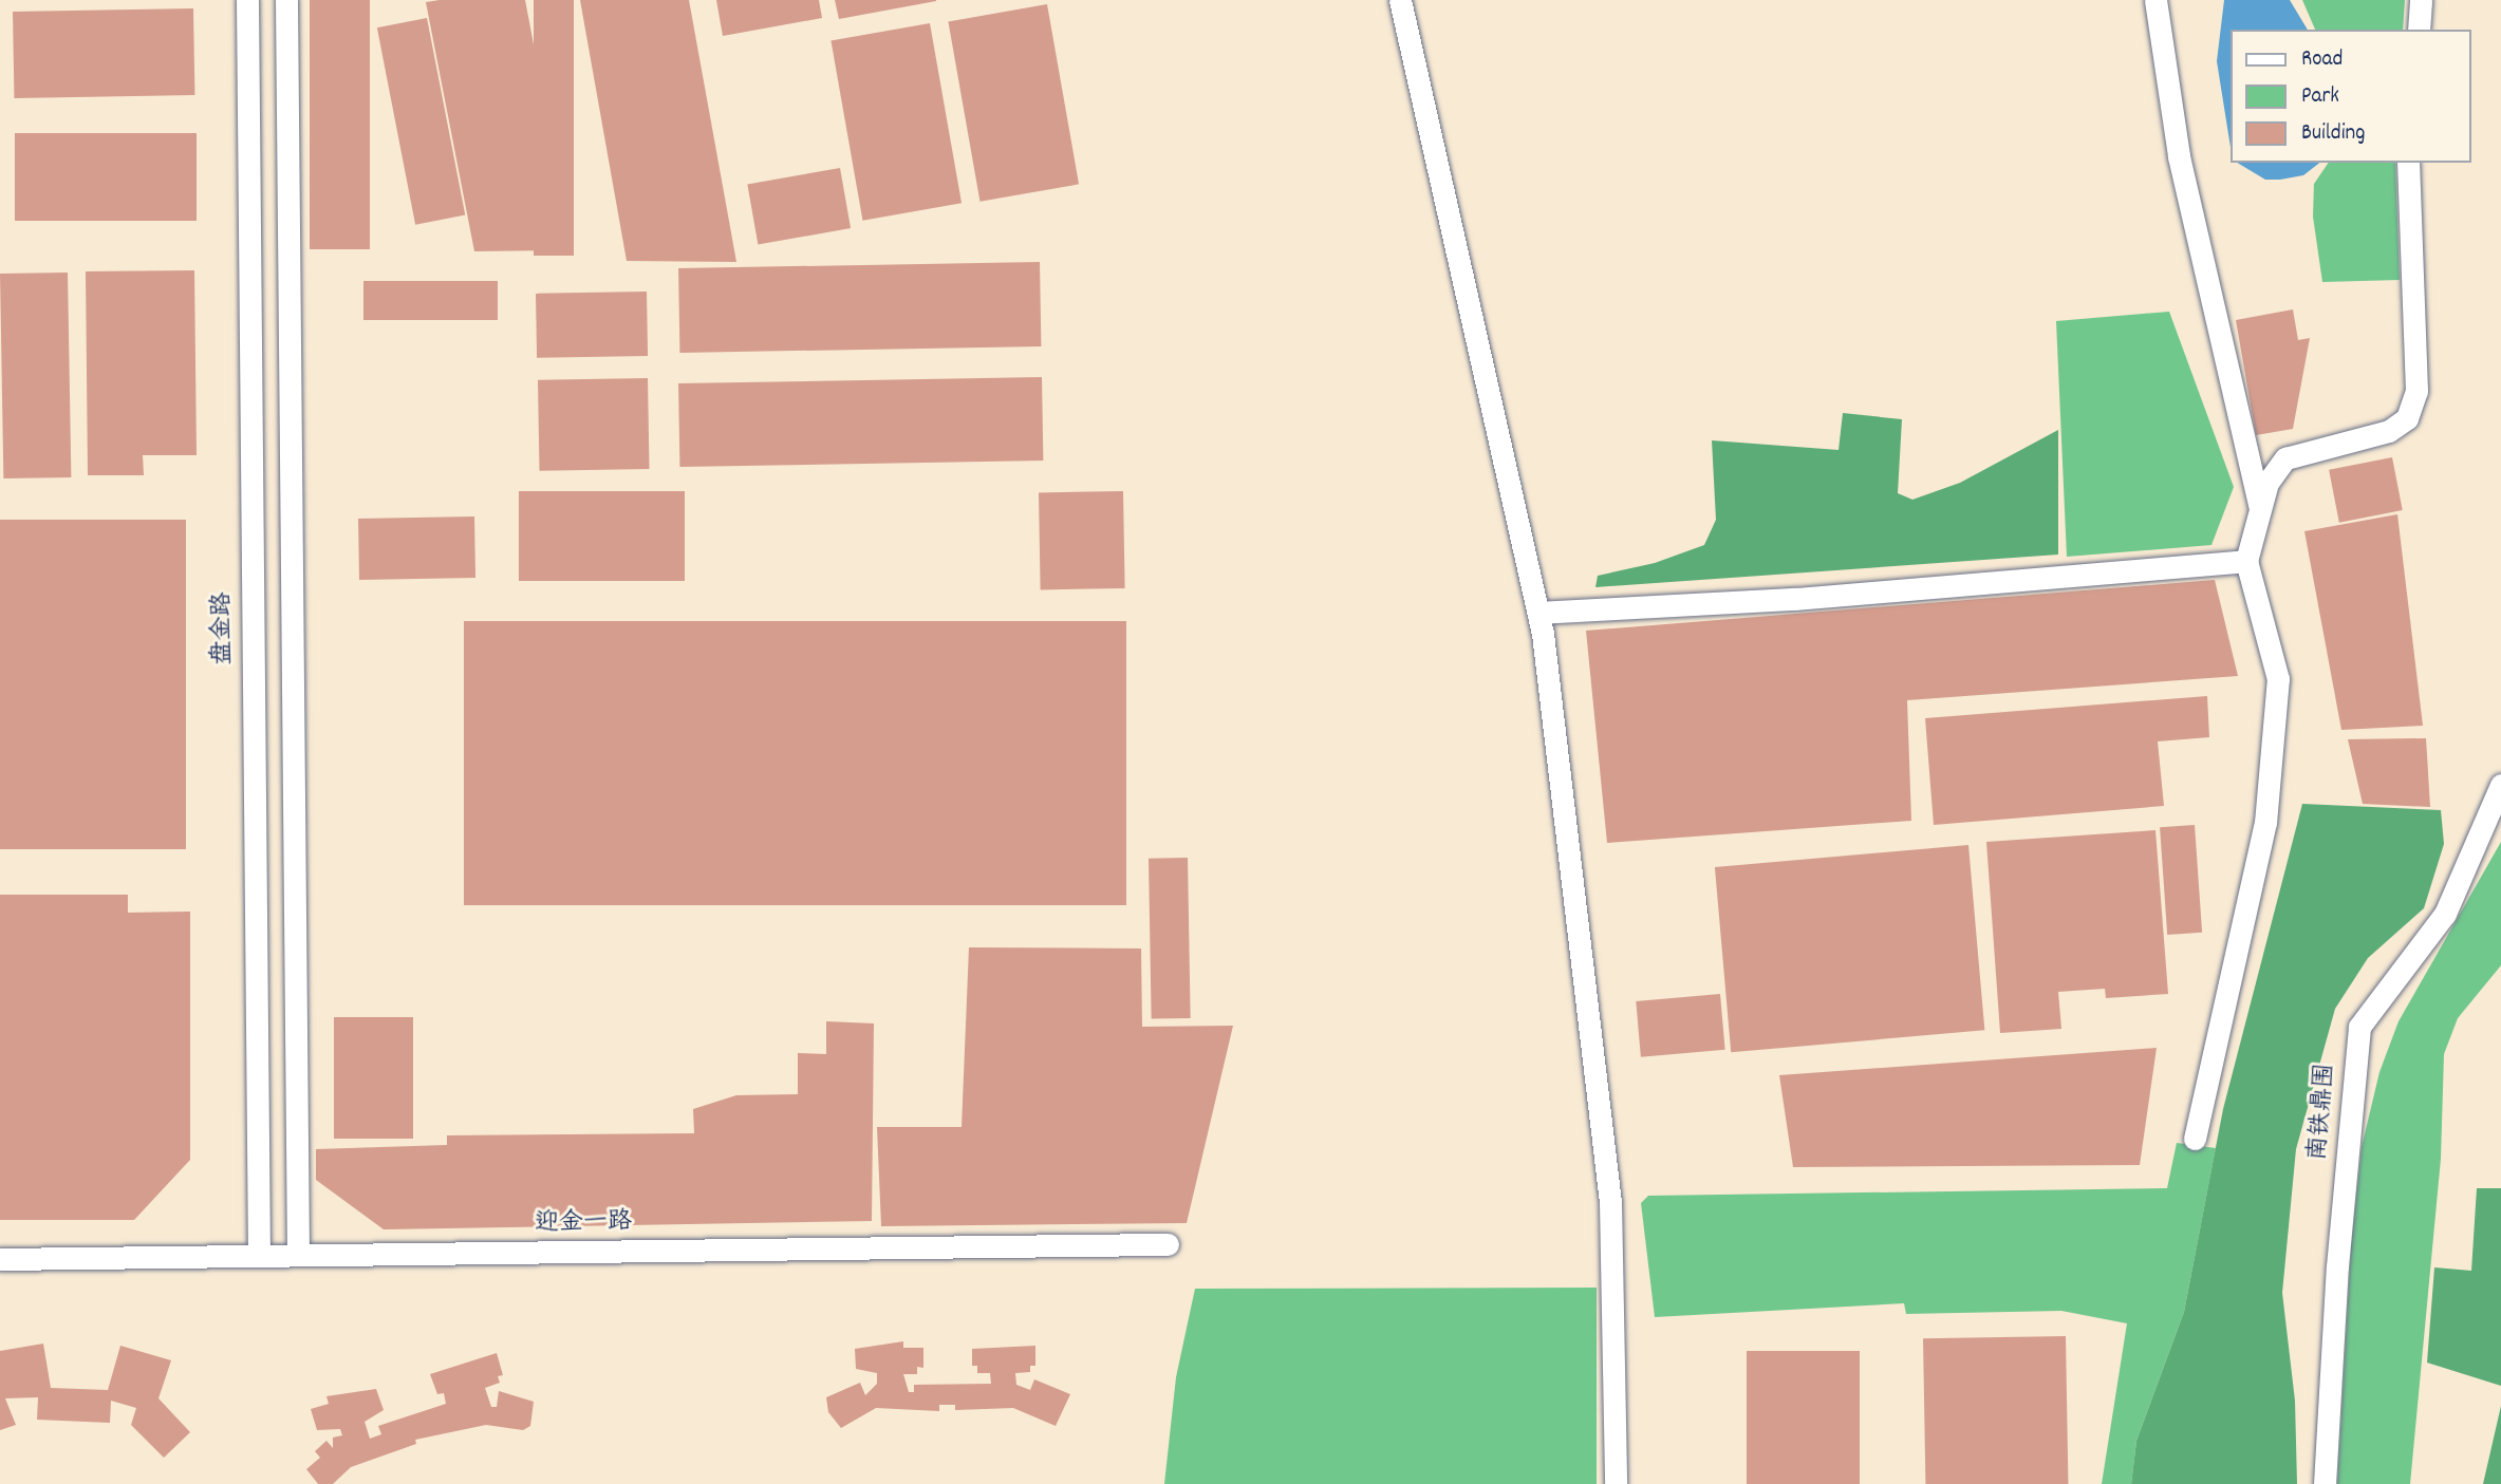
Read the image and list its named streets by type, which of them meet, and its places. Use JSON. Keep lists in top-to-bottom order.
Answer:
{
  "streets": {
    "street": ["盘金路", "南铁鼎围", "迎金一路"]
  },
  "crossings": [
    ["盘金路", "迎金一路"]
  ],
  "legend": ["Road", "Park", "Building"]
}
